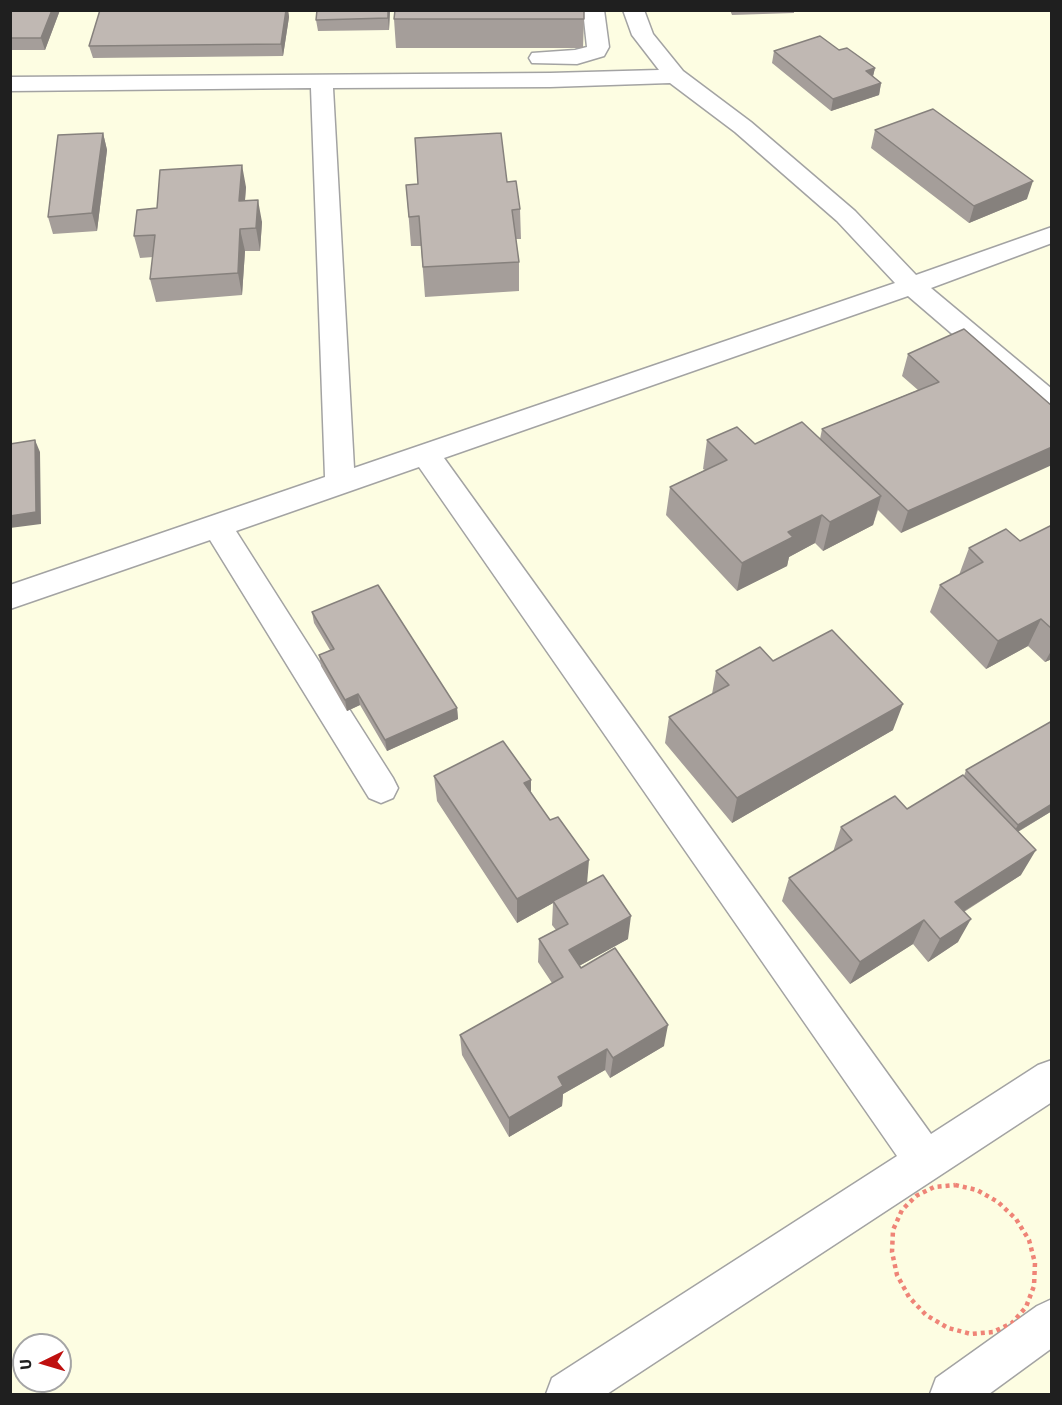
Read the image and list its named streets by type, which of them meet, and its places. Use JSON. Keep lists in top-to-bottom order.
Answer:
{
  "north": "left"
}
